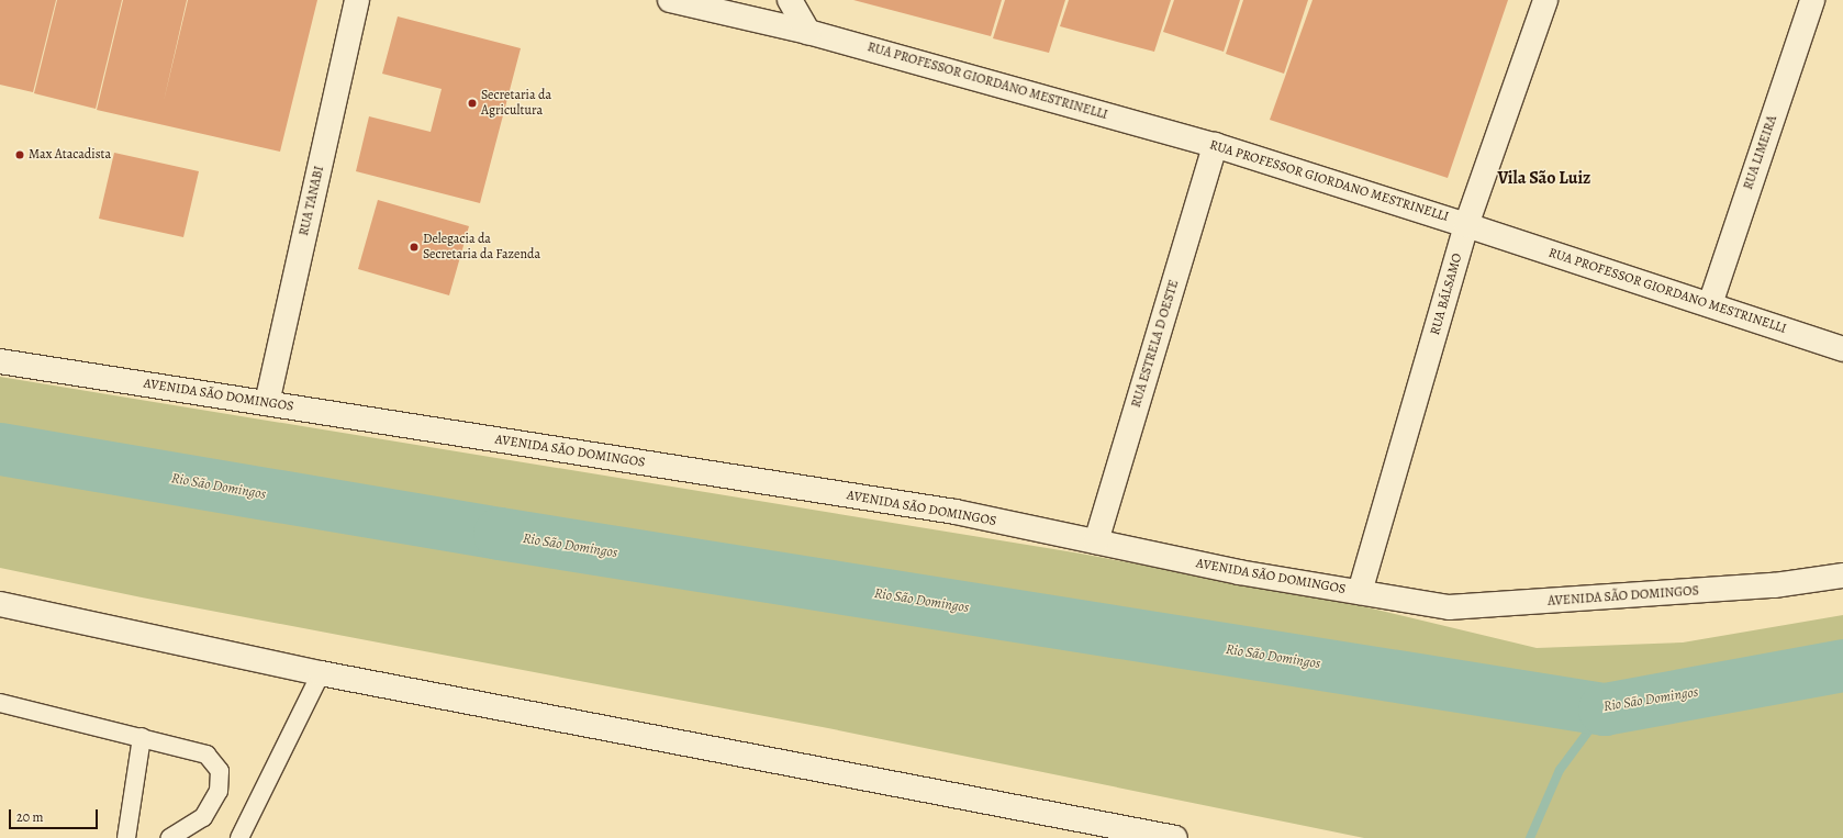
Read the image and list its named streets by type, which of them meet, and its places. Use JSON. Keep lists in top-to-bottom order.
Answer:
{
  "streets": {
    "street": [
      "RUA PROFESSOR GIORDANO MESTRINELLI",
      "RUA LIMEIRA",
      "RUA TANABI",
      "RUA BÁLSAMO",
      "RUA ESTRELA D OESTE",
      "AVENIDA SÃO DOMINGOS"
    ]
  },
  "crossings": [
    ["RUA PROFESSOR GIORDANO MESTRINELLI", "RUA LIMEIRA"],
    ["RUA PROFESSOR GIORDANO MESTRINELLI", "RUA BÁLSAMO"],
    ["RUA PROFESSOR GIORDANO MESTRINELLI", "RUA ESTRELA D OESTE"],
    ["RUA TANABI", "AVENIDA SÃO DOMINGOS"],
    ["RUA BÁLSAMO", "AVENIDA SÃO DOMINGOS"],
    ["RUA ESTRELA D OESTE", "AVENIDA SÃO DOMINGOS"]
  ],
  "districts": ["Vila São Luiz"],
  "water": ["Rio São Domingos"],
  "places": ["Secretaria da Agricultura", "Max Atacadista", "Delegacia da Secretaria da Fazenda"],
  "scale_bar": "20 m"
}
